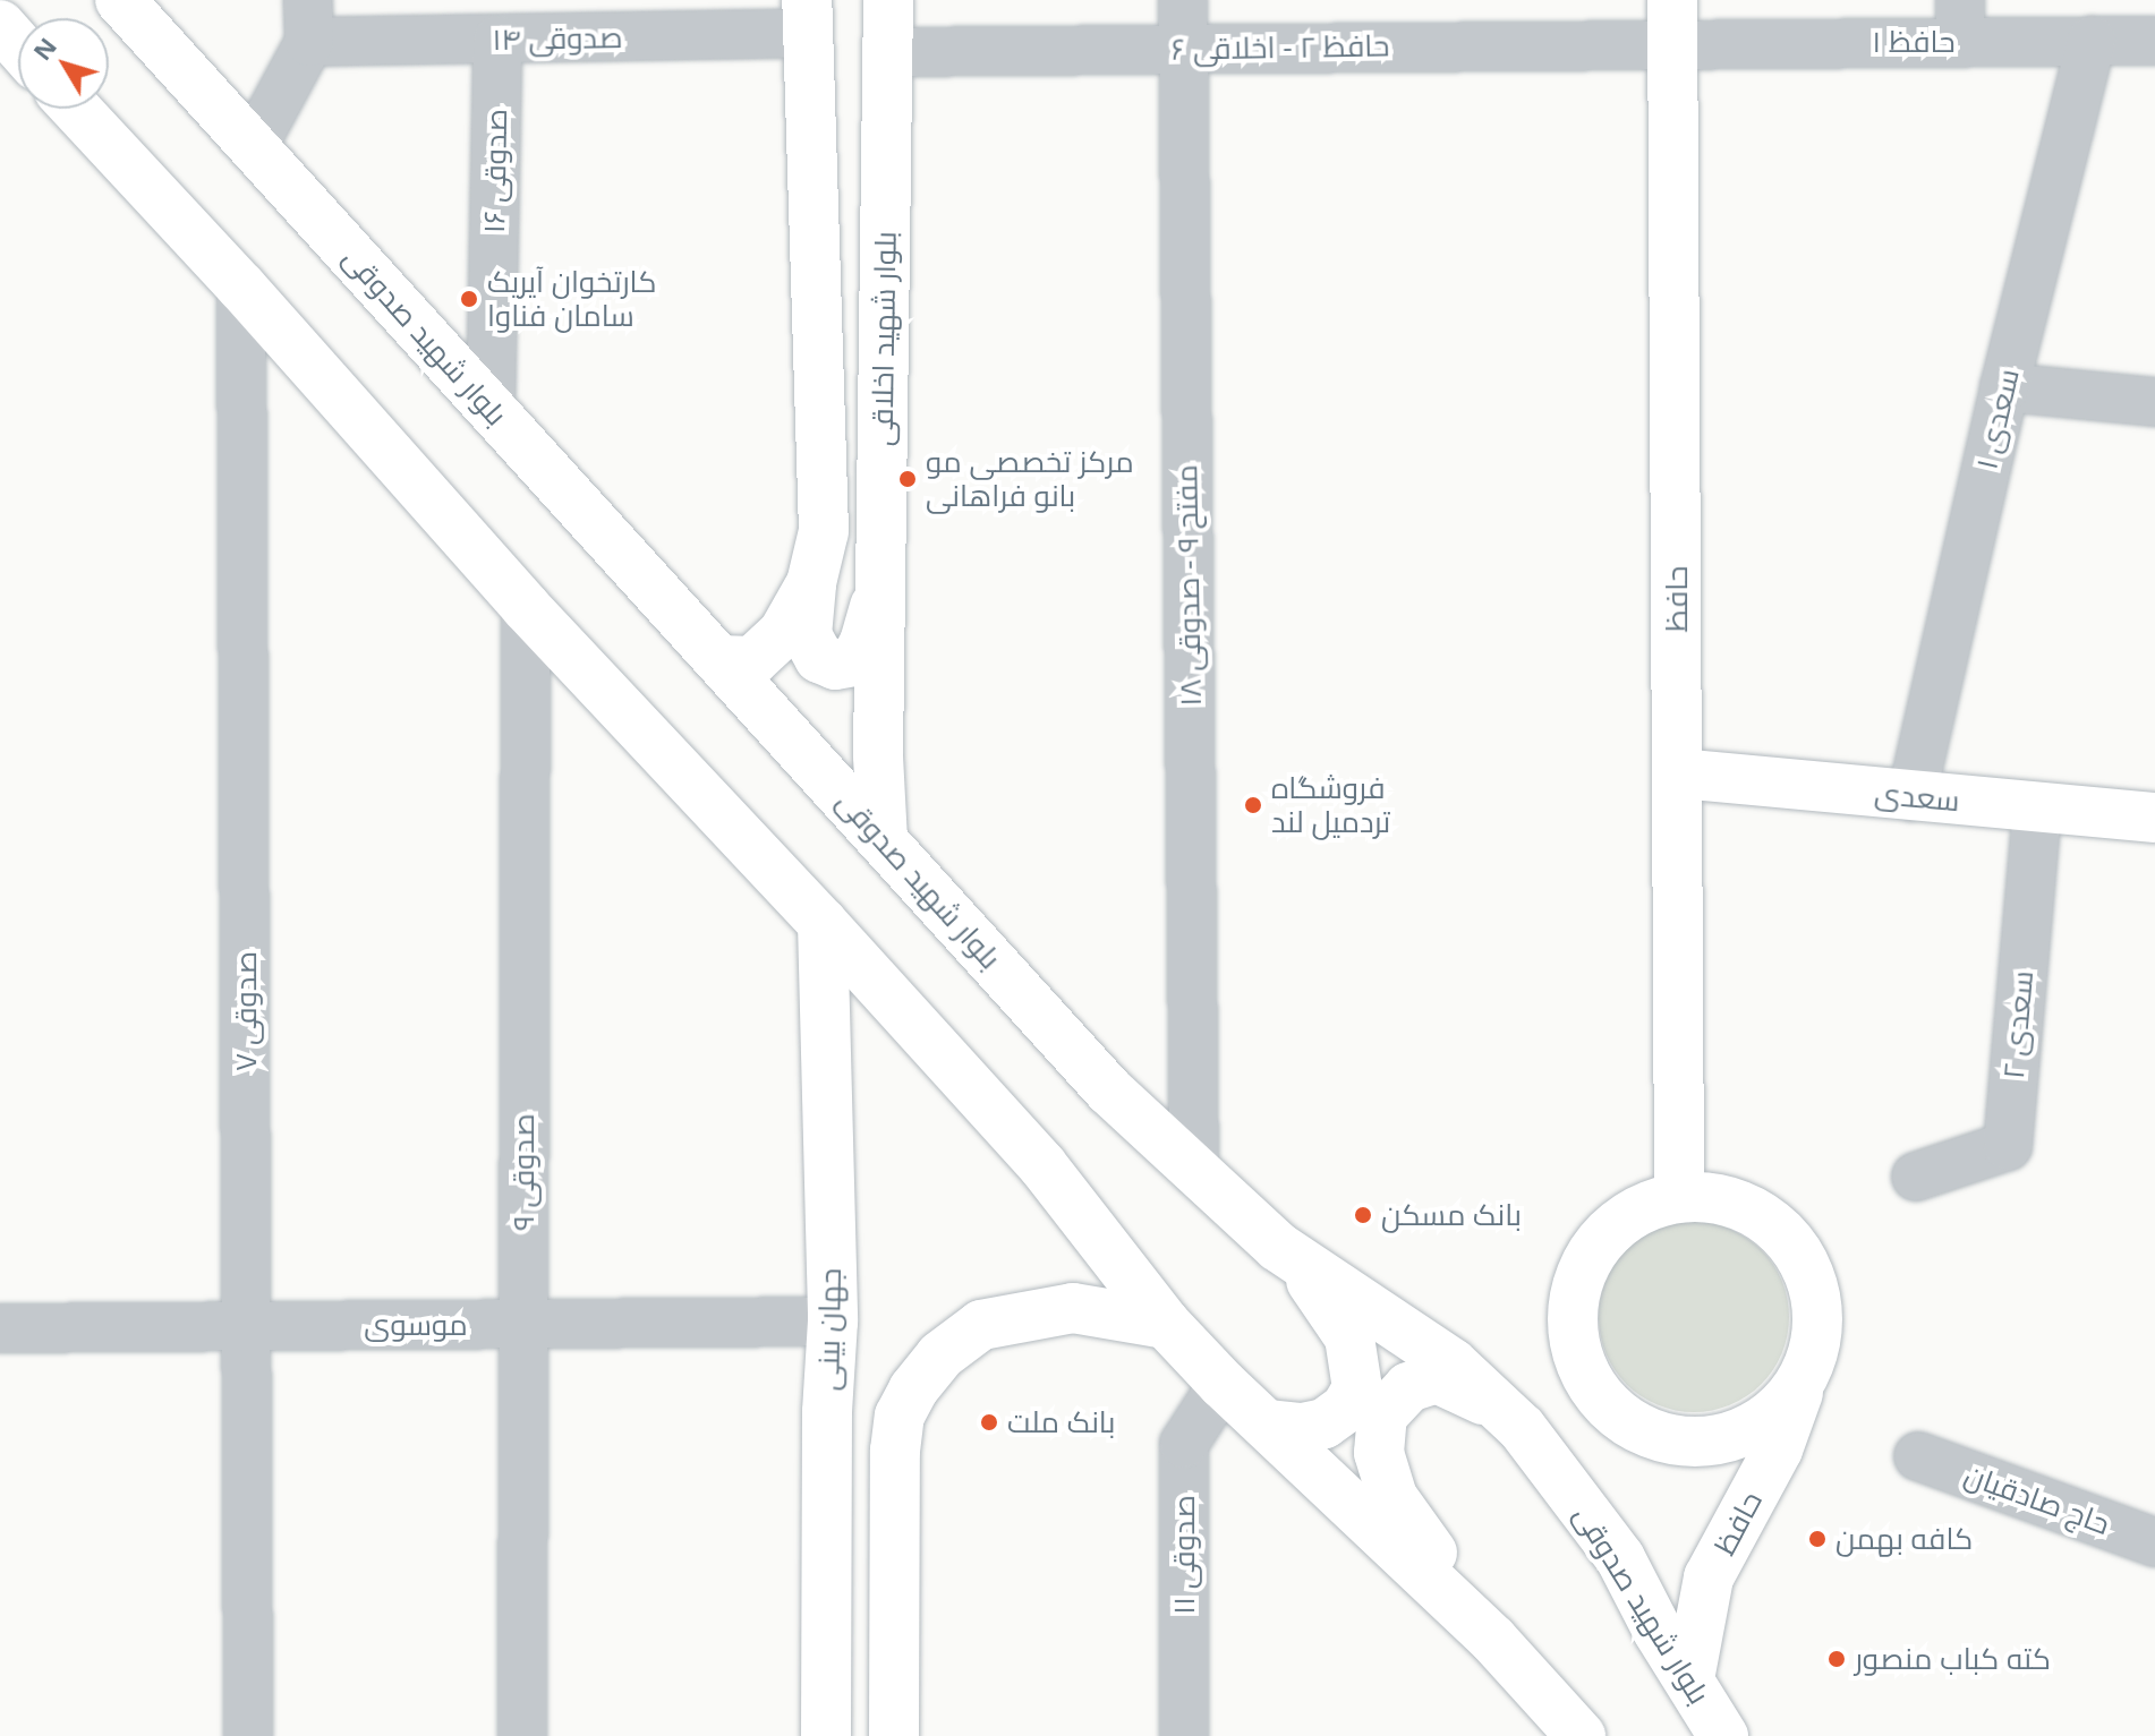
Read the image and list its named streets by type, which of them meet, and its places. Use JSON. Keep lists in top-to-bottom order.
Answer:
{
  "streets": {
    "main road": [
      "بلوار شهید صدوقی",
      "بلوار شهید اخلاقی",
      "حافظ",
      "سعدی",
      "جهان بینی"
    ],
    "street": [
      "صدوقی ۱۴",
      "حافظ ۱",
      "حافظ ۲ - اخلاقی ۶",
      "صدوقی ۱۶",
      "سعدی ۱",
      "مفتح ۹ - صدوقی ۱۸",
      "صدوقی ۷",
      "سعدی ۲",
      "صدوقی ۹",
      "موسوی",
      "حاج صادقیان",
      "صدوقی ۱۱"
    ]
  },
  "crossings": [
    ["صدوقی ۱۴", "صدوقی ۱۶"],
    ["صدوقی ۱۴", "بلوار شهید اخلاقی"],
    ["حافظ ۱", "حافظ ۲ - اخلاقی ۶"],
    ["حافظ ۱", "سعدی ۱"],
    ["حافظ ۱", "حافظ"],
    ["حافظ ۲ - اخلاقی ۶", "بلوار شهید اخلاقی"],
    ["حافظ ۲ - اخلاقی ۶", "مفتح ۹ - صدوقی ۱۸"],
    ["حافظ ۲ - اخلاقی ۶", "حافظ"],
    ["صدوقی ۱۶", "بلوار شهید صدوقی"],
    ["بلوار شهید صدوقی", "بلوار شهید اخلاقی"],
    ["بلوار شهید صدوقی", "مفتح ۹ - صدوقی ۱۸"],
    ["بلوار شهید صدوقی", "حافظ"],
    ["سعدی ۱", "سعدی"],
    ["حافظ", "سعدی"],
    ["سعدی", "سعدی ۲"],
    ["صدوقی ۷", "موسوی"],
    ["صدوقی ۹", "موسوی"],
    ["موسوی", "جهان بینی"]
  ],
  "places": [
    "کارتخوان آیریک سامان فناوا",
    "مرکز تخصصی مو بانو فراهانی",
    "فروشگاه تردمیل لند",
    "بانک مسکن",
    "بانک ملت",
    "کافه بهمن",
    "کته کباب منصور"
  ],
  "north": "top left"
}
